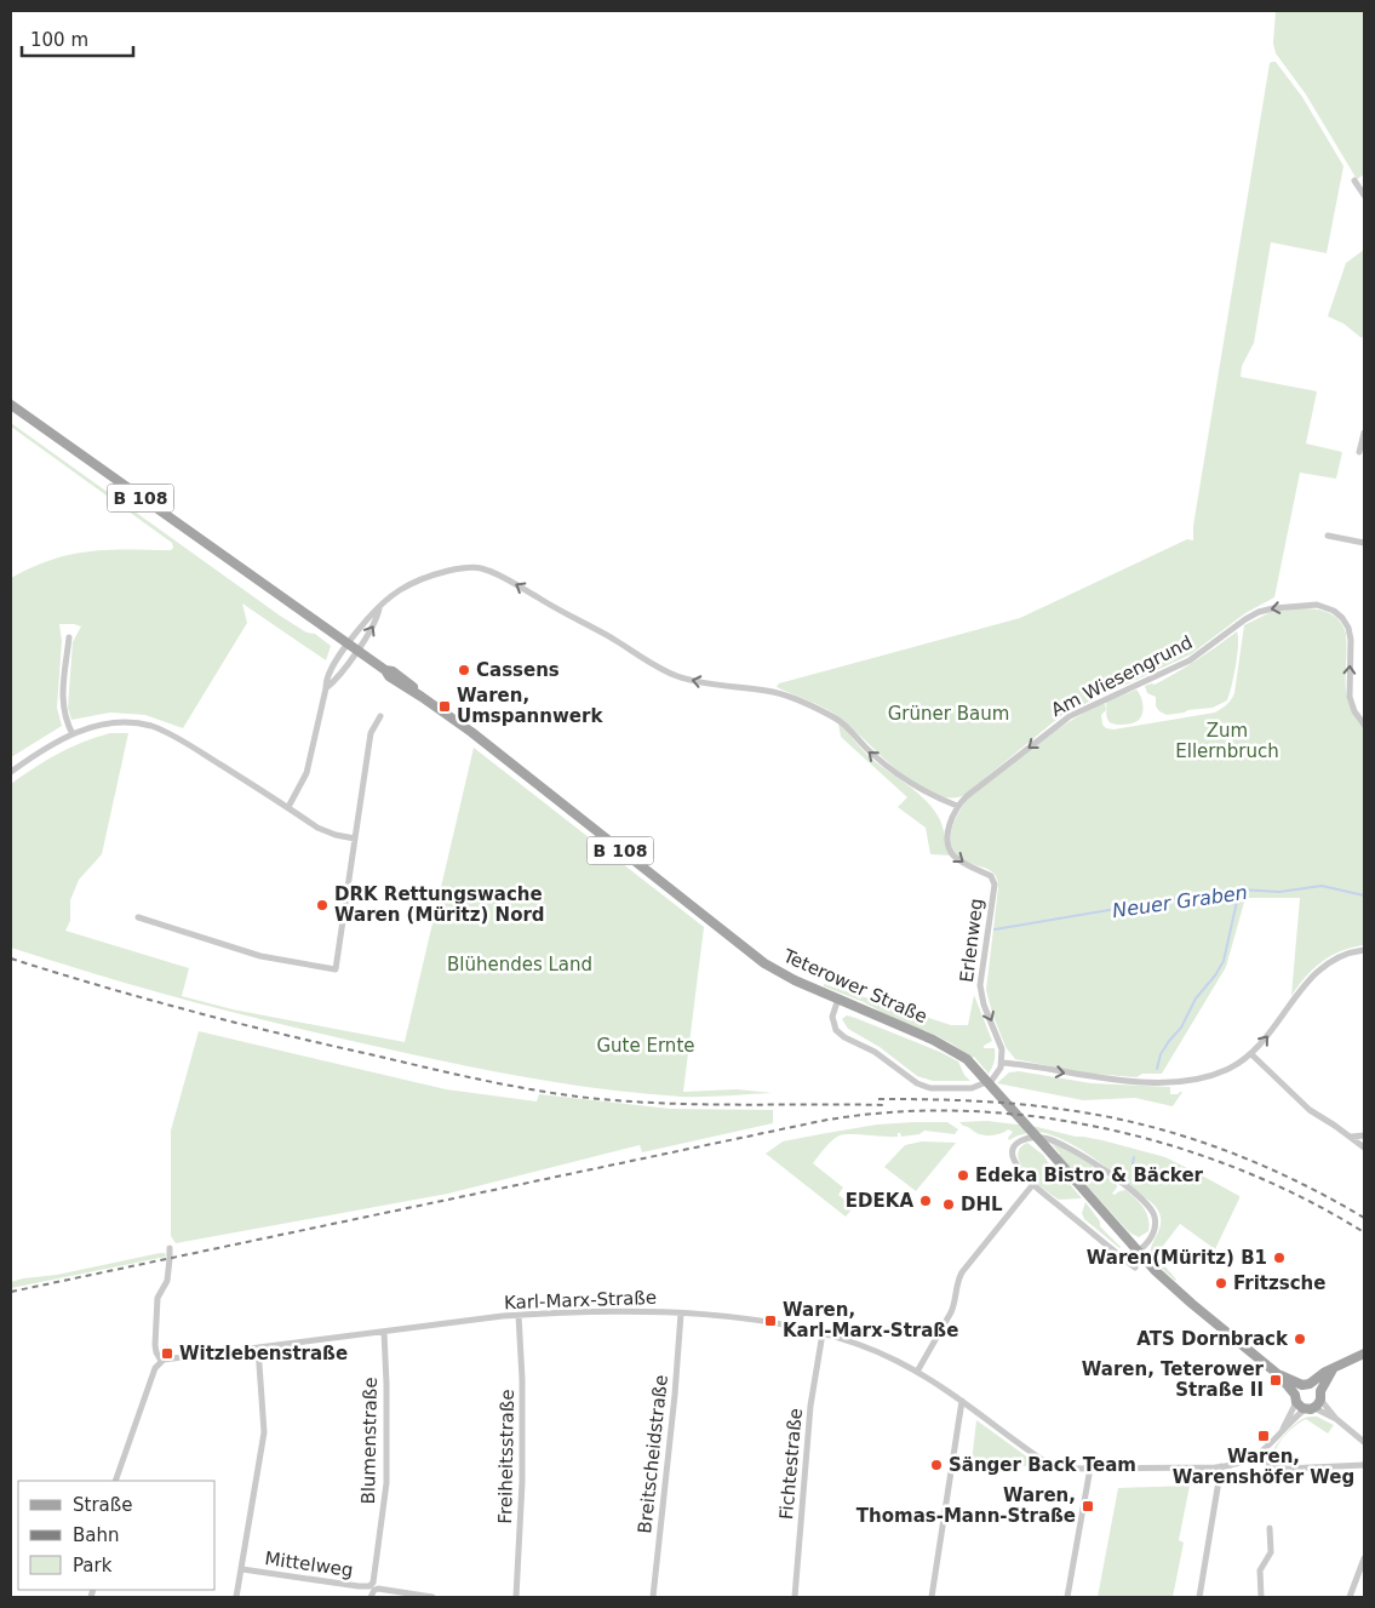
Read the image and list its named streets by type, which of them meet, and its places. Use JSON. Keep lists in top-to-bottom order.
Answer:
{
  "streets": {
    "main road": ["B 108", "Teterower Straße"],
    "street": [
      "Am Wiesengrund",
      "Erlenweg",
      "Karl-Marx-Straße",
      "Blumenstraße",
      "Breitscheidstraße",
      "Freiheitsstraße",
      "Fichtestraße",
      "Mittelweg"
    ]
  },
  "crossings": [
    ["B 108", "Teterower Straße"],
    ["Am Wiesengrund", "Erlenweg"],
    ["Karl-Marx-Straße", "Blumenstraße"],
    ["Karl-Marx-Straße", "Breitscheidstraße"],
    ["Karl-Marx-Straße", "Freiheitsstraße"],
    ["Karl-Marx-Straße", "Fichtestraße"],
    ["Blumenstraße", "Mittelweg"]
  ],
  "one_way": ["Erlenweg"],
  "water": ["Neuer Graben"],
  "parks": [
    "Grüner Baum",
    "Zum Ellernbruch",
    "Blühendes Land",
    "Gute Ernte"
  ],
  "places": {
    "other": [
      "Cassens",
      "DRK Rettungswache Waren (Müritz) Nord",
      "Edeka Bistro & Bäcker",
      "EDEKA",
      "DHL",
      "Waren(Müritz) B1",
      "Fritzsche",
      "ATS Dornbrack",
      "Sänger Back Team"
    ],
    "transit": [
      "Waren, Umspannwerk",
      "Waren, Karl-Marx-Straße",
      "Witzlebenstraße",
      "Waren, Teterower Straße II",
      "Waren, Warenshöfer Weg",
      "Waren, Thomas-Mann-Straße"
    ]
  },
  "legend": ["Straße", "Bahn", "Park"],
  "scale_bar": "100 m"
}
